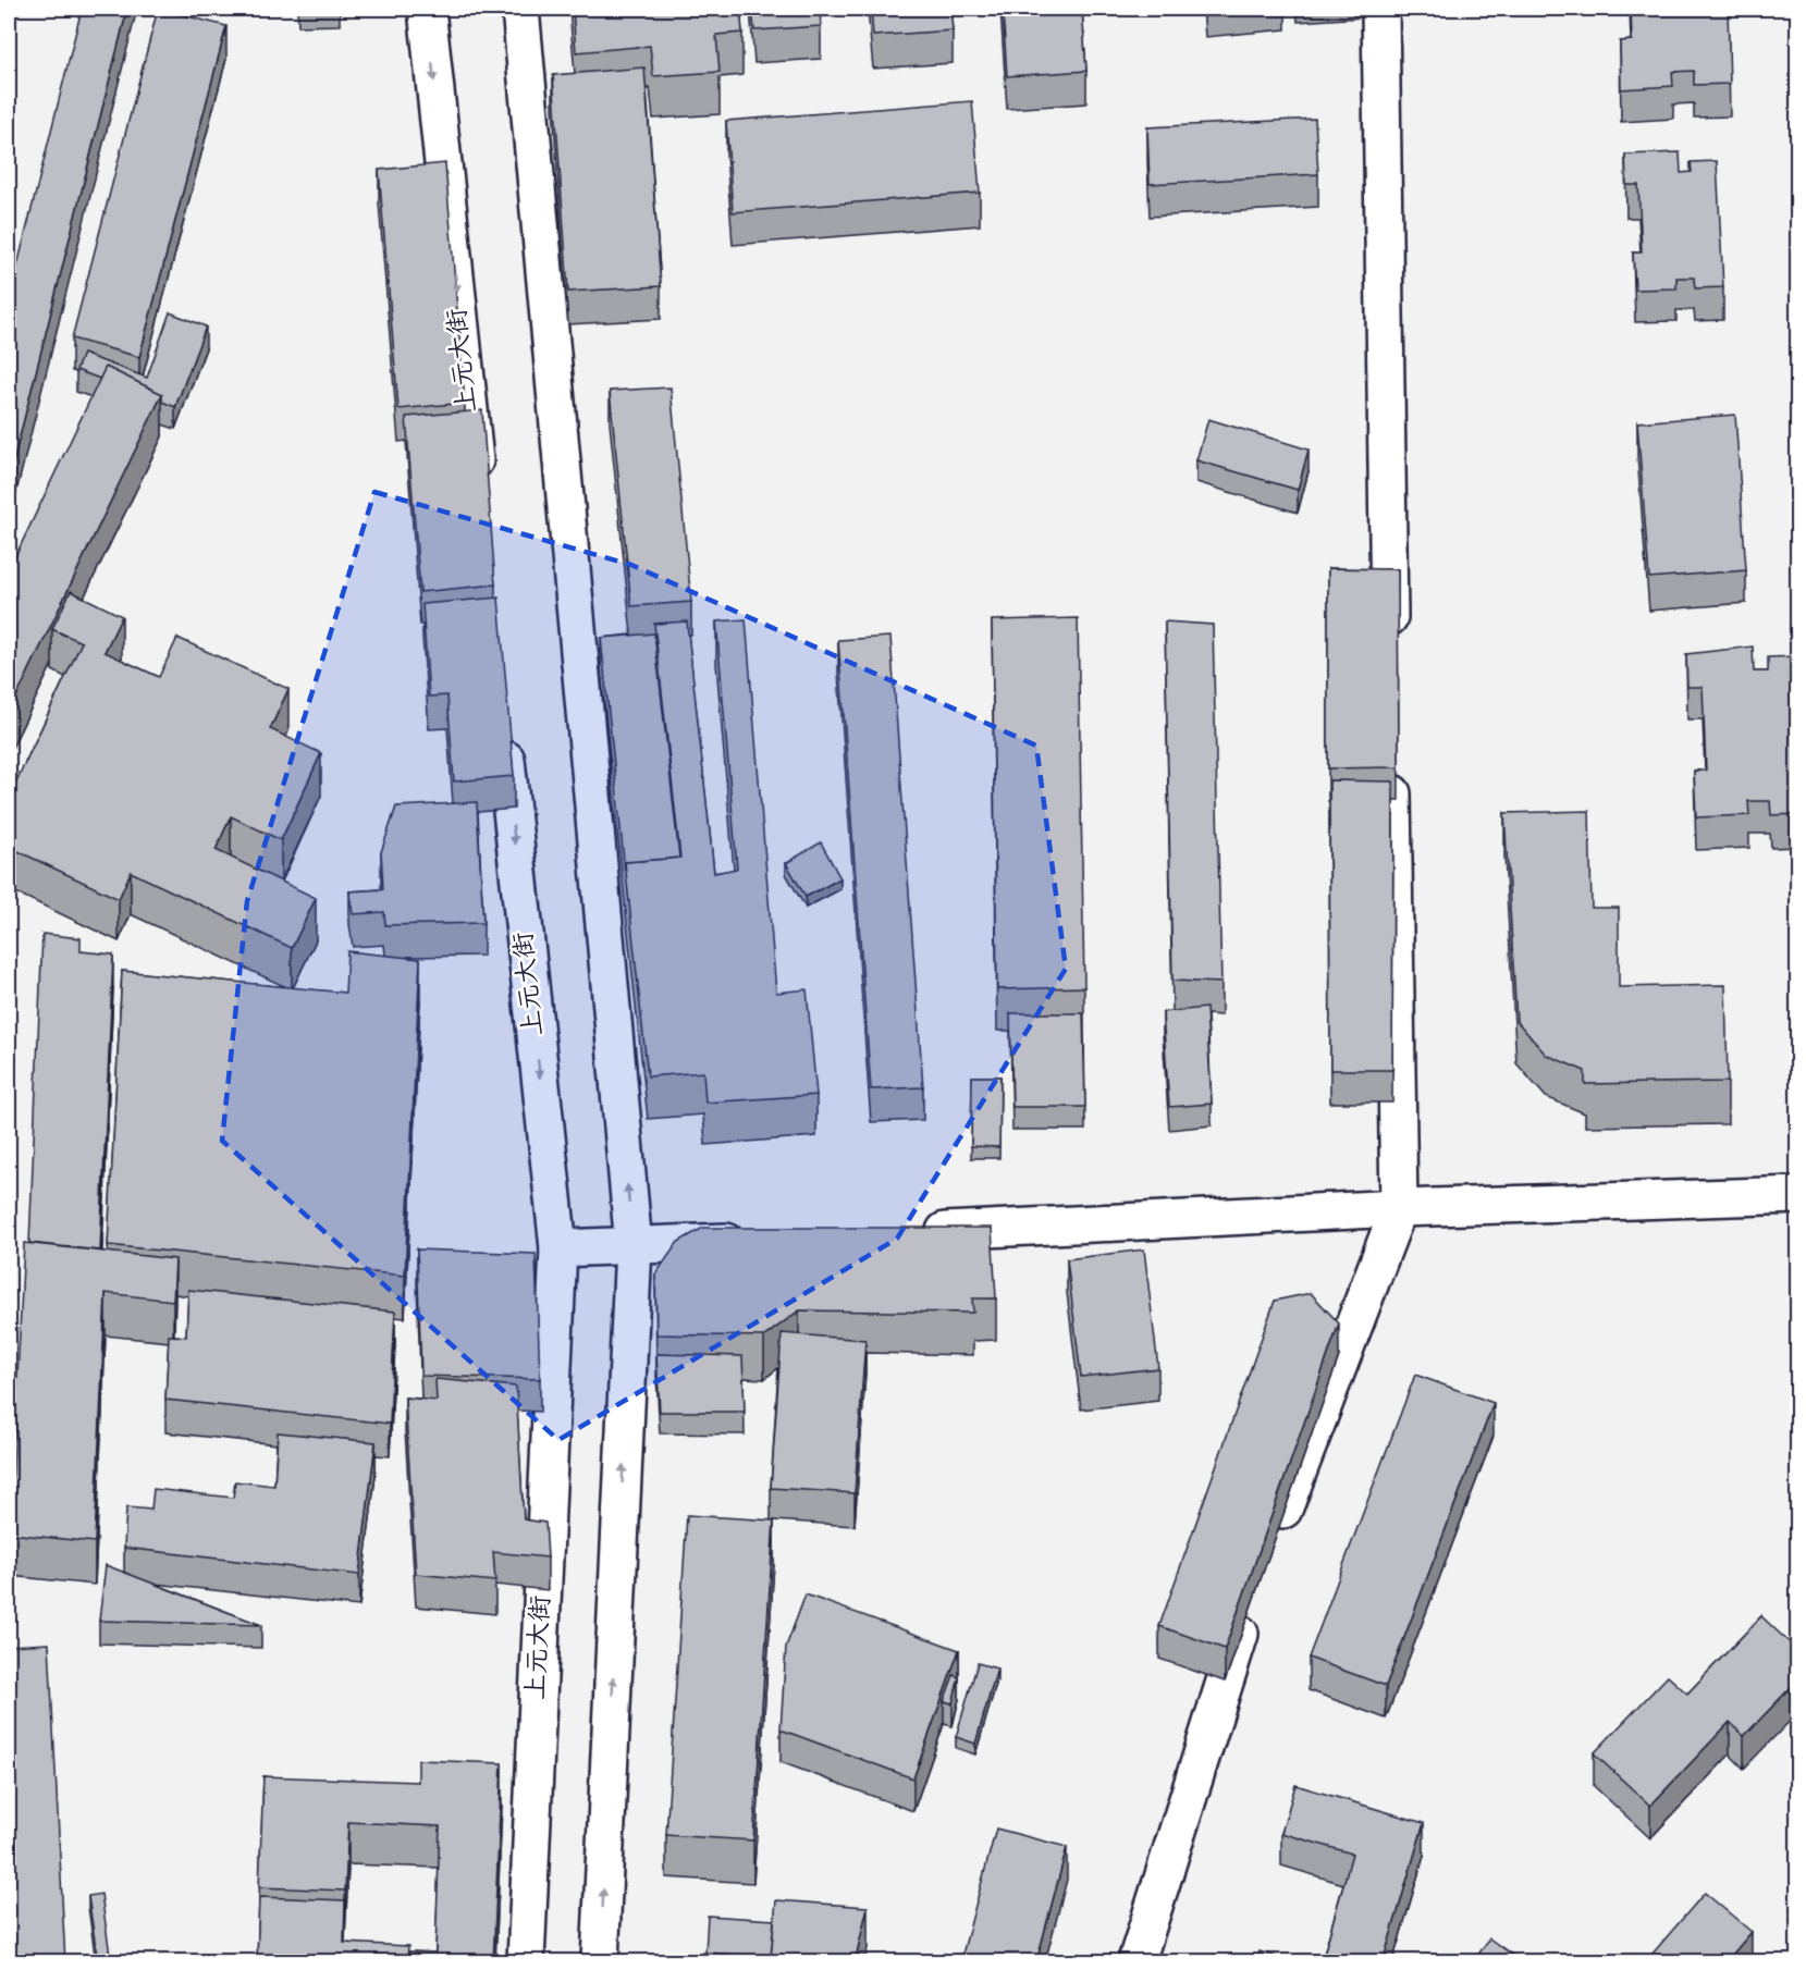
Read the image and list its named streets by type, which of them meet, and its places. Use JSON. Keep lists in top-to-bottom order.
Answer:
{
  "streets": {
    "main road": ["上元大街"]
  }
}
